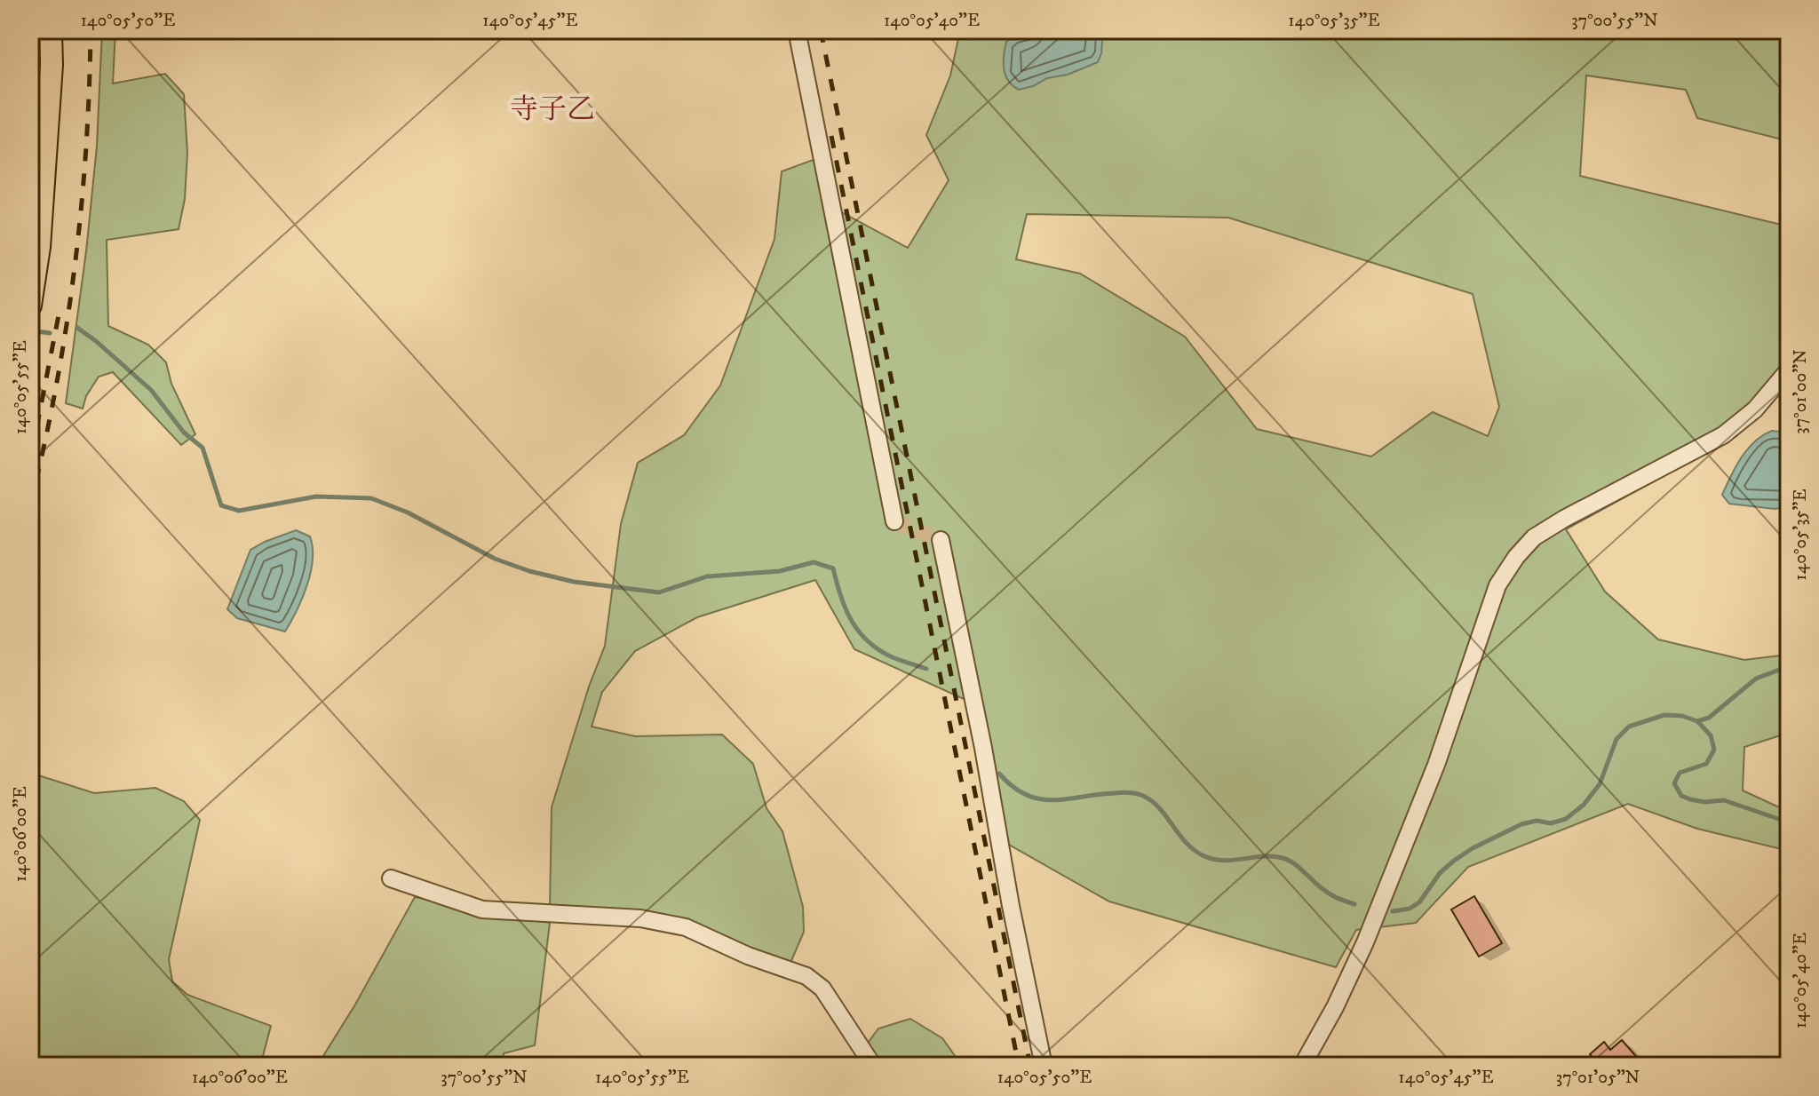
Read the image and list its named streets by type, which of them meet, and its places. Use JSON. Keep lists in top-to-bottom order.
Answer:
{
  "districts": ["寺子乙"],
  "coordinates": [
    "140°05'50\"E",
    "140°05'45\"E",
    "140°05'40\"E",
    "140°05'35\"E",
    "37°00'55\"N",
    "140°05'55\"E",
    "37°01'00\"N",
    "140°06'00\"E",
    "37°01'05\"N"
  ]
}
